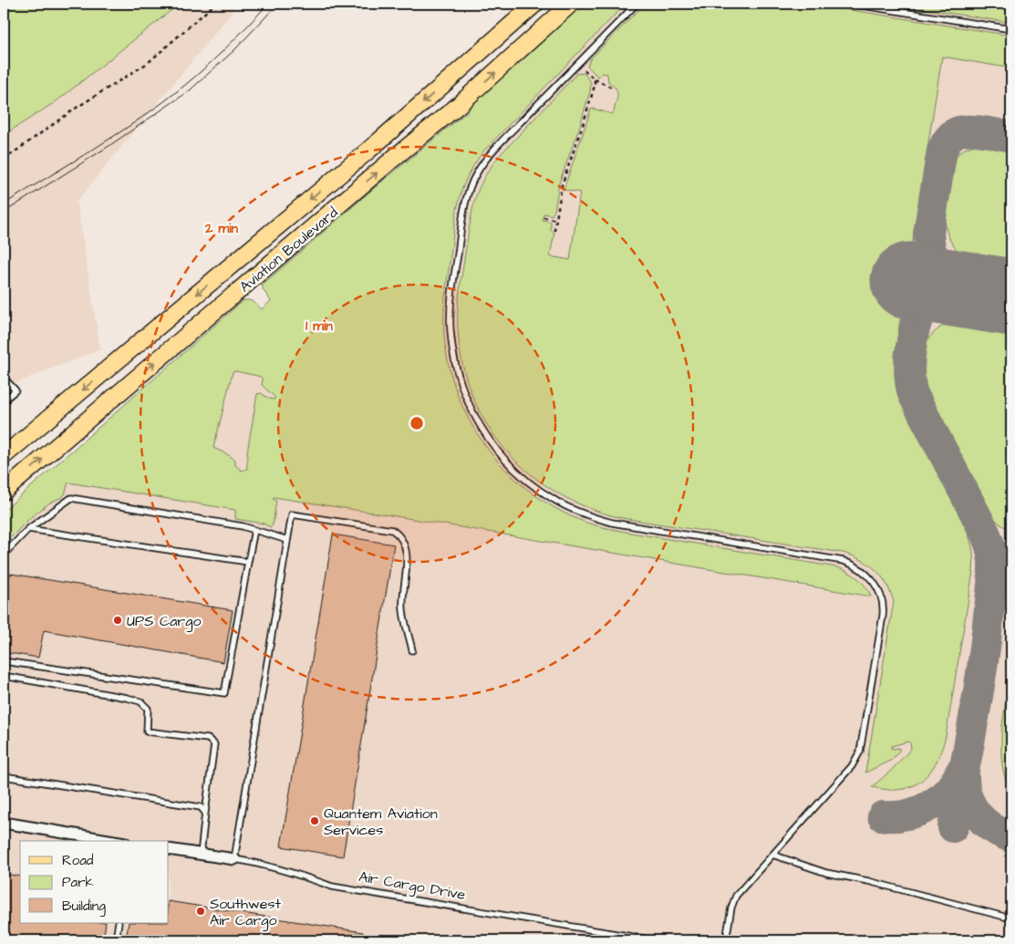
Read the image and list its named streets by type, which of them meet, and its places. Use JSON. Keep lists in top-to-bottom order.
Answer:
{
  "streets": {
    "main road": ["Aviation Boulevard"],
    "street": ["Air Cargo Drive"]
  },
  "places": ["UPS Cargo", "Quantem Aviation Services", "Southwest Air Cargo"],
  "legend": ["Road", "Park", "Building"],
  "rings": ["2 min", "1 min"]
}
